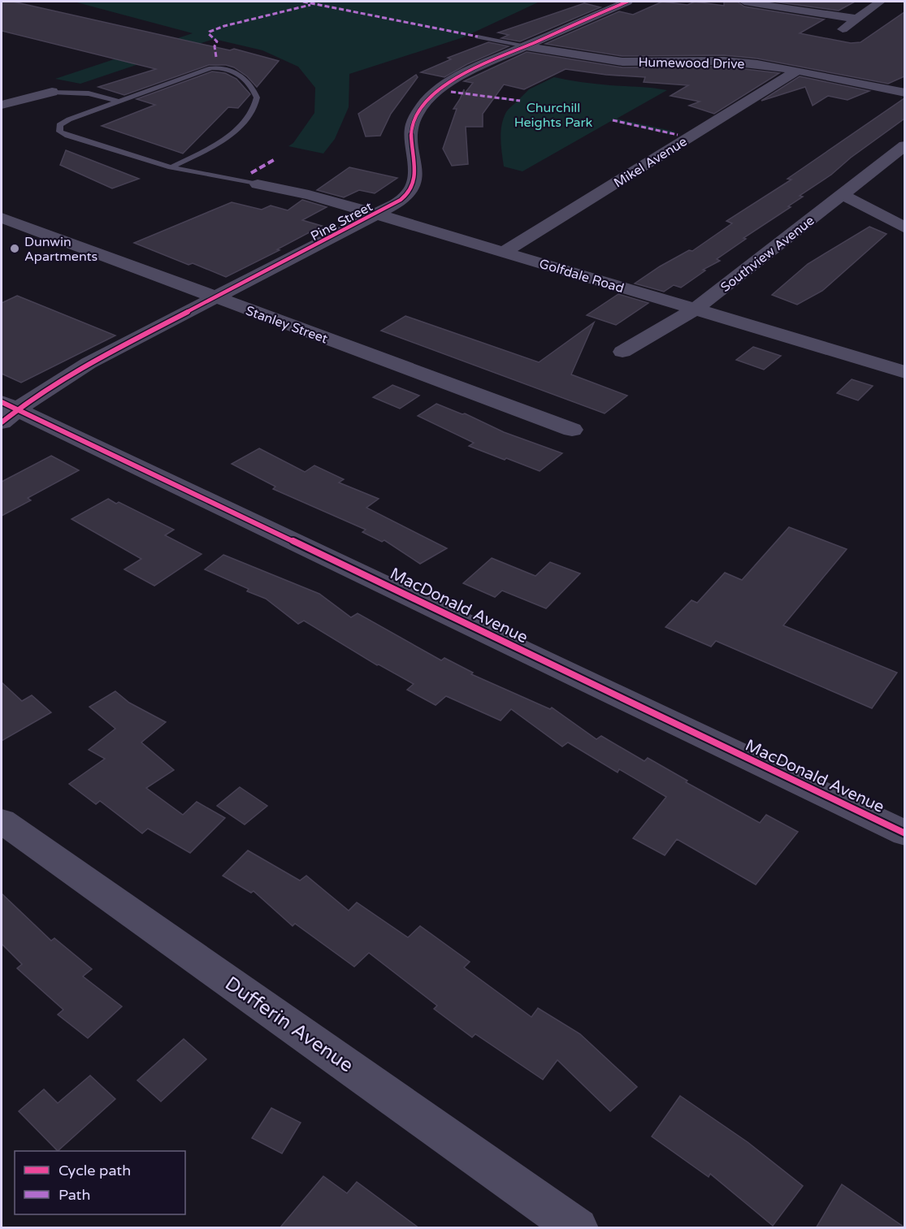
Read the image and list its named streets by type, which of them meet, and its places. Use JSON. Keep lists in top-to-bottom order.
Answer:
{
  "streets": {
    "street": [
      "Humewood Drive",
      "Mikel Avenue",
      "Pine Street",
      "Southview Avenue",
      "Golfdale Road",
      "Stanley Street",
      "MacDonald Avenue",
      "Dufferin Avenue"
    ]
  },
  "crossings": [
    ["Humewood Drive", "Mikel Avenue"],
    ["Humewood Drive", "Pine Street"],
    ["Mikel Avenue", "Golfdale Road"],
    ["Pine Street", "Golfdale Road"],
    ["Pine Street", "Stanley Street"],
    ["Pine Street", "MacDonald Avenue"],
    ["Southview Avenue", "Golfdale Road"]
  ],
  "parks": ["Churchill Heights Park"],
  "places": ["Dunwin Apartments"],
  "legend": ["Cycle path", "Path"]
}
